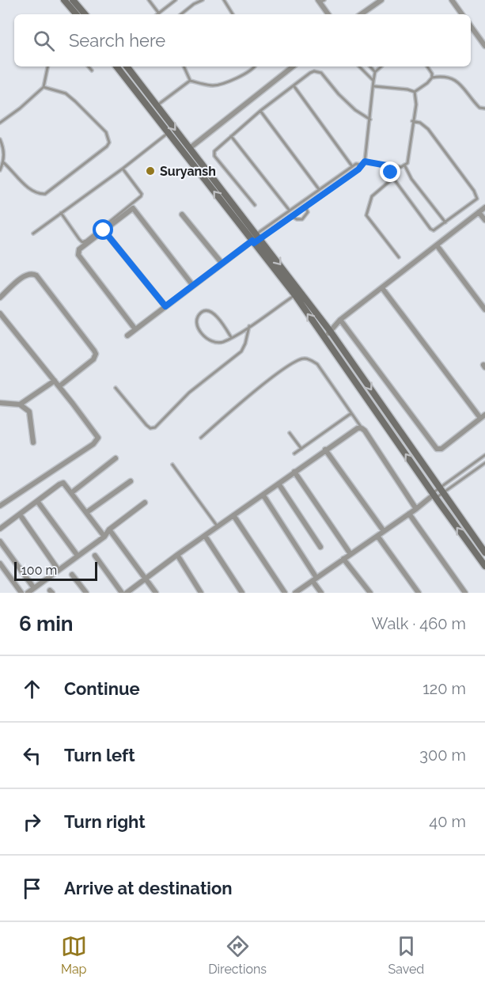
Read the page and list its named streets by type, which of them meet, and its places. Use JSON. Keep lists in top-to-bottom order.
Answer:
{
  "places": ["Suryansh"],
  "scale_bar": "100 m",
  "page": {
    "search": "Search here",
    "scale": "100 m",
    "heading": ["6 min", "Walk · 460 m"],
    "list": [
      ["Continue", "120 m"],
      ["Turn left", "300 m"],
      ["Turn right", "40 m"],
      "Arrive at destination"
    ],
    "nav": ["Map", "Directions", "Saved"]
  }
}
